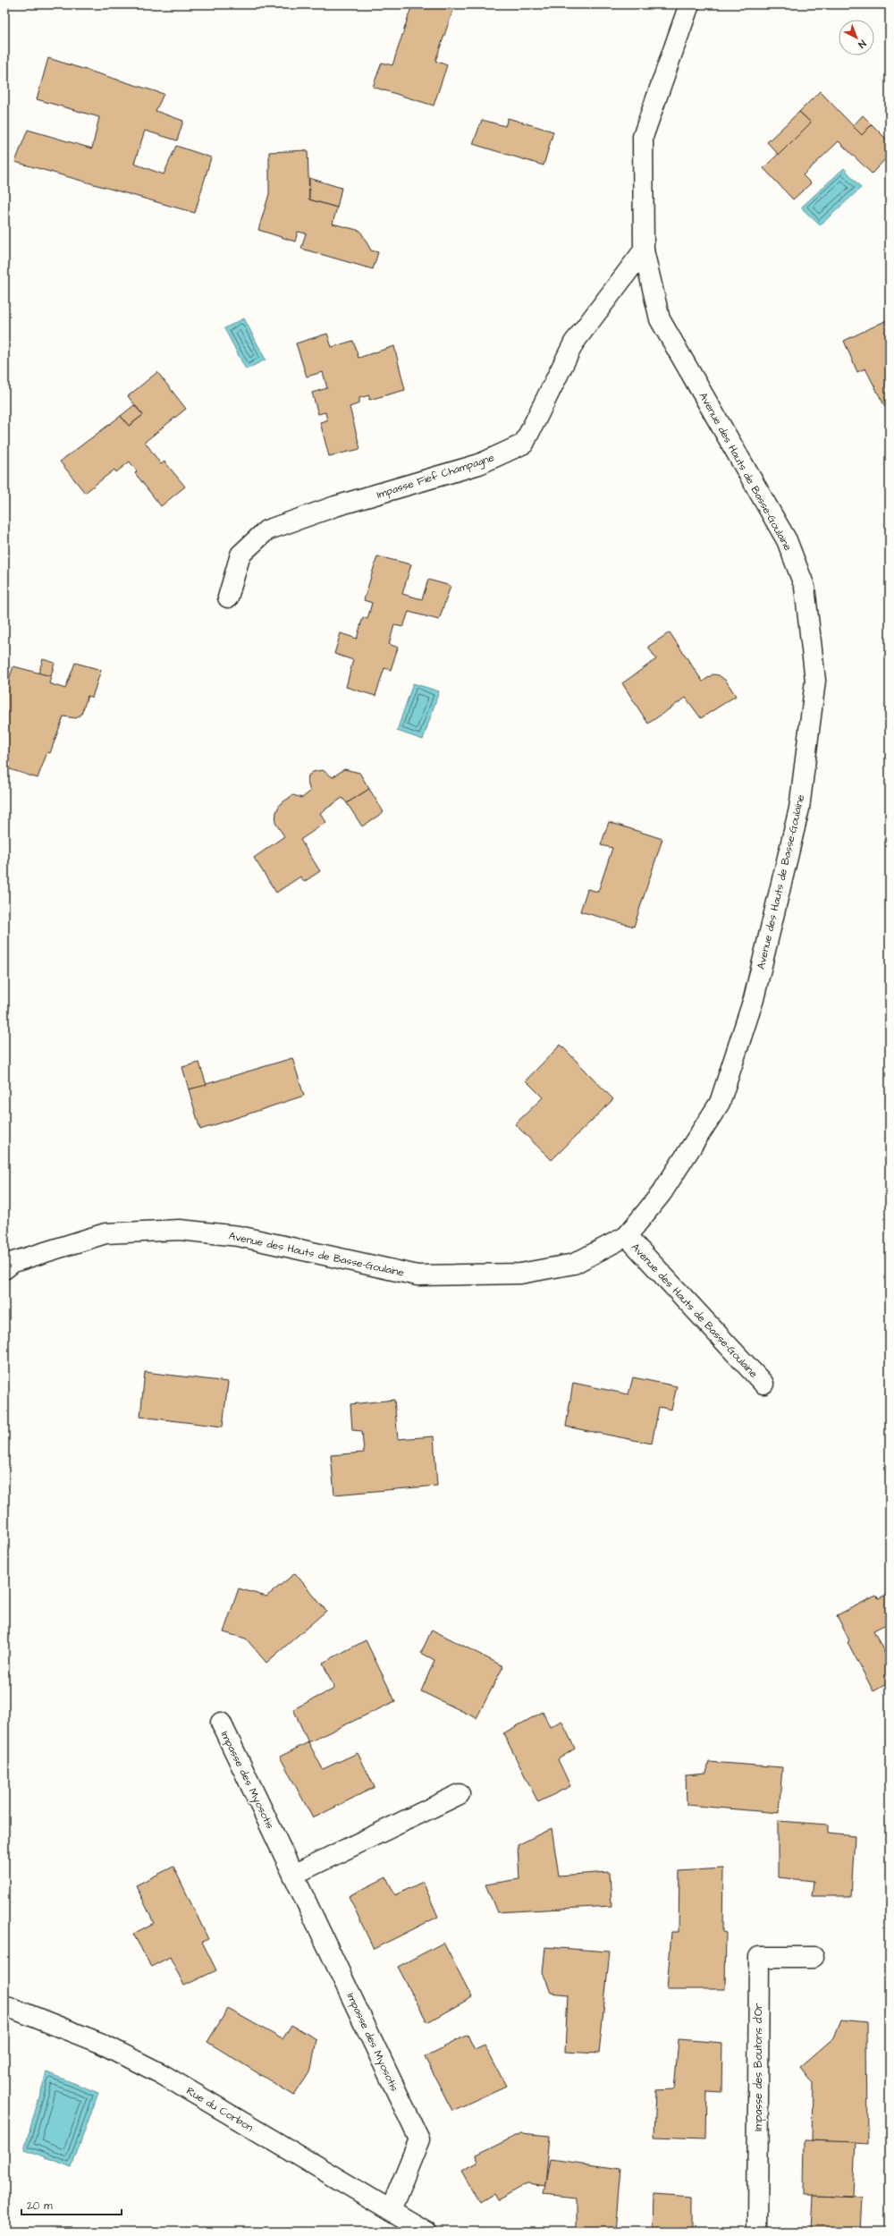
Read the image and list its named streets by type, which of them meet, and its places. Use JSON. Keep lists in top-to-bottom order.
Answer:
{
  "streets": {
    "street": [
      "Avenue des Hauts de Basse-Goulaine",
      "Impasse Fief Champagne",
      "Impasse des Myosotis",
      "Impasse des Boutons d'Or",
      "Rue du Corbon"
    ]
  },
  "crossings": [
    ["Avenue des Hauts de Basse-Goulaine", "Impasse Fief Champagne"],
    ["Impasse des Myosotis", "Rue du Corbon"]
  ],
  "scale_bar": "20 m",
  "north": "bottom right"
}
